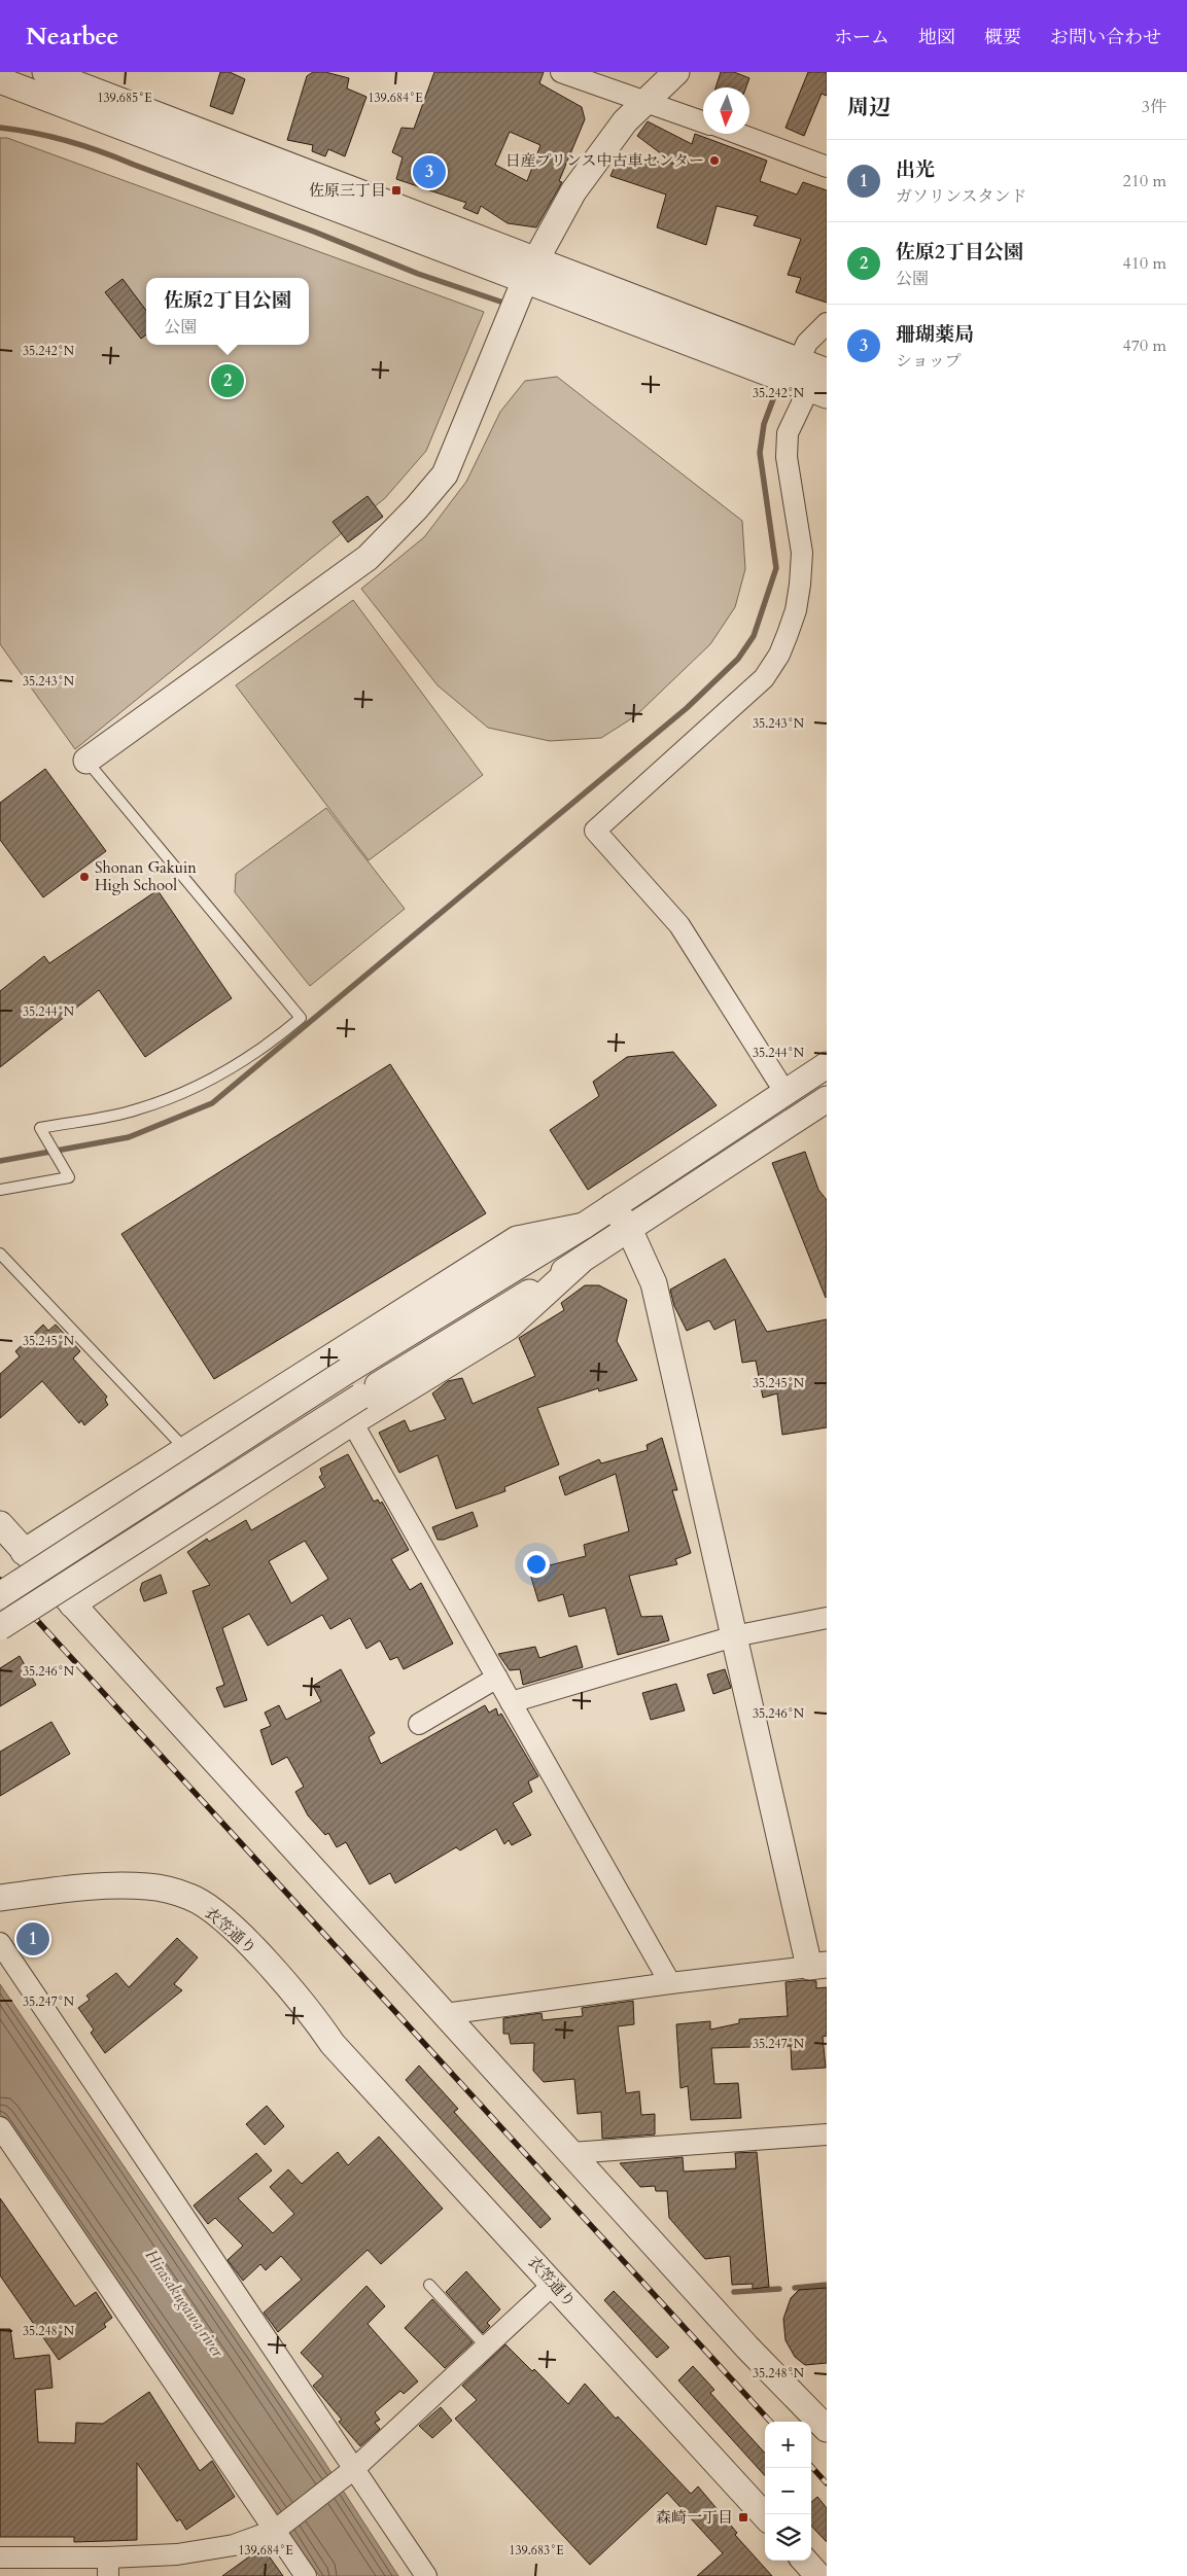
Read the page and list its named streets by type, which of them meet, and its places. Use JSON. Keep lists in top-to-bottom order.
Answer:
{
  "streets": {
    "street": ["衣笠通り"]
  },
  "water": ["Hirasakugawa river"],
  "places": {
    "other": ["日産プリンス中古車センター", "Shonan Gakuin High School"],
    "transit": ["佐原三丁目", "森崎一丁目"]
  },
  "north": "bottom",
  "page": {
    "header": "Nearbee",
    "nav": [
      "ホーム",
      "地図",
      "概要",
      "お問い合わせ"
    ],
    "heading": ["周辺", "3件"],
    "list": [
      {
        "mark": "1",
        "name": "出光",
        "note": "ガソリンスタンド",
        "value": "210 m"
      },
      {
        "mark": "2",
        "name": "佐原2丁目公園",
        "note": "公園",
        "value": "410 m"
      },
      {
        "mark": "3",
        "name": "珊瑚薬局",
        "note": "ショップ",
        "value": "470 m"
      }
    ],
    "pins": ["3", "2", "1"],
    "popup": ["佐原2丁目公園", "公園"],
    "map_buttons": ["+", "−"]
  },
  "coordinates": [
    "139.685°E",
    "139.684°E",
    "35.242°N",
    "35.243°N",
    "35.244°N",
    "35.245°N",
    "35.246°N",
    "35.247°N",
    "35.248°N",
    "139.683°E"
  ]
}
